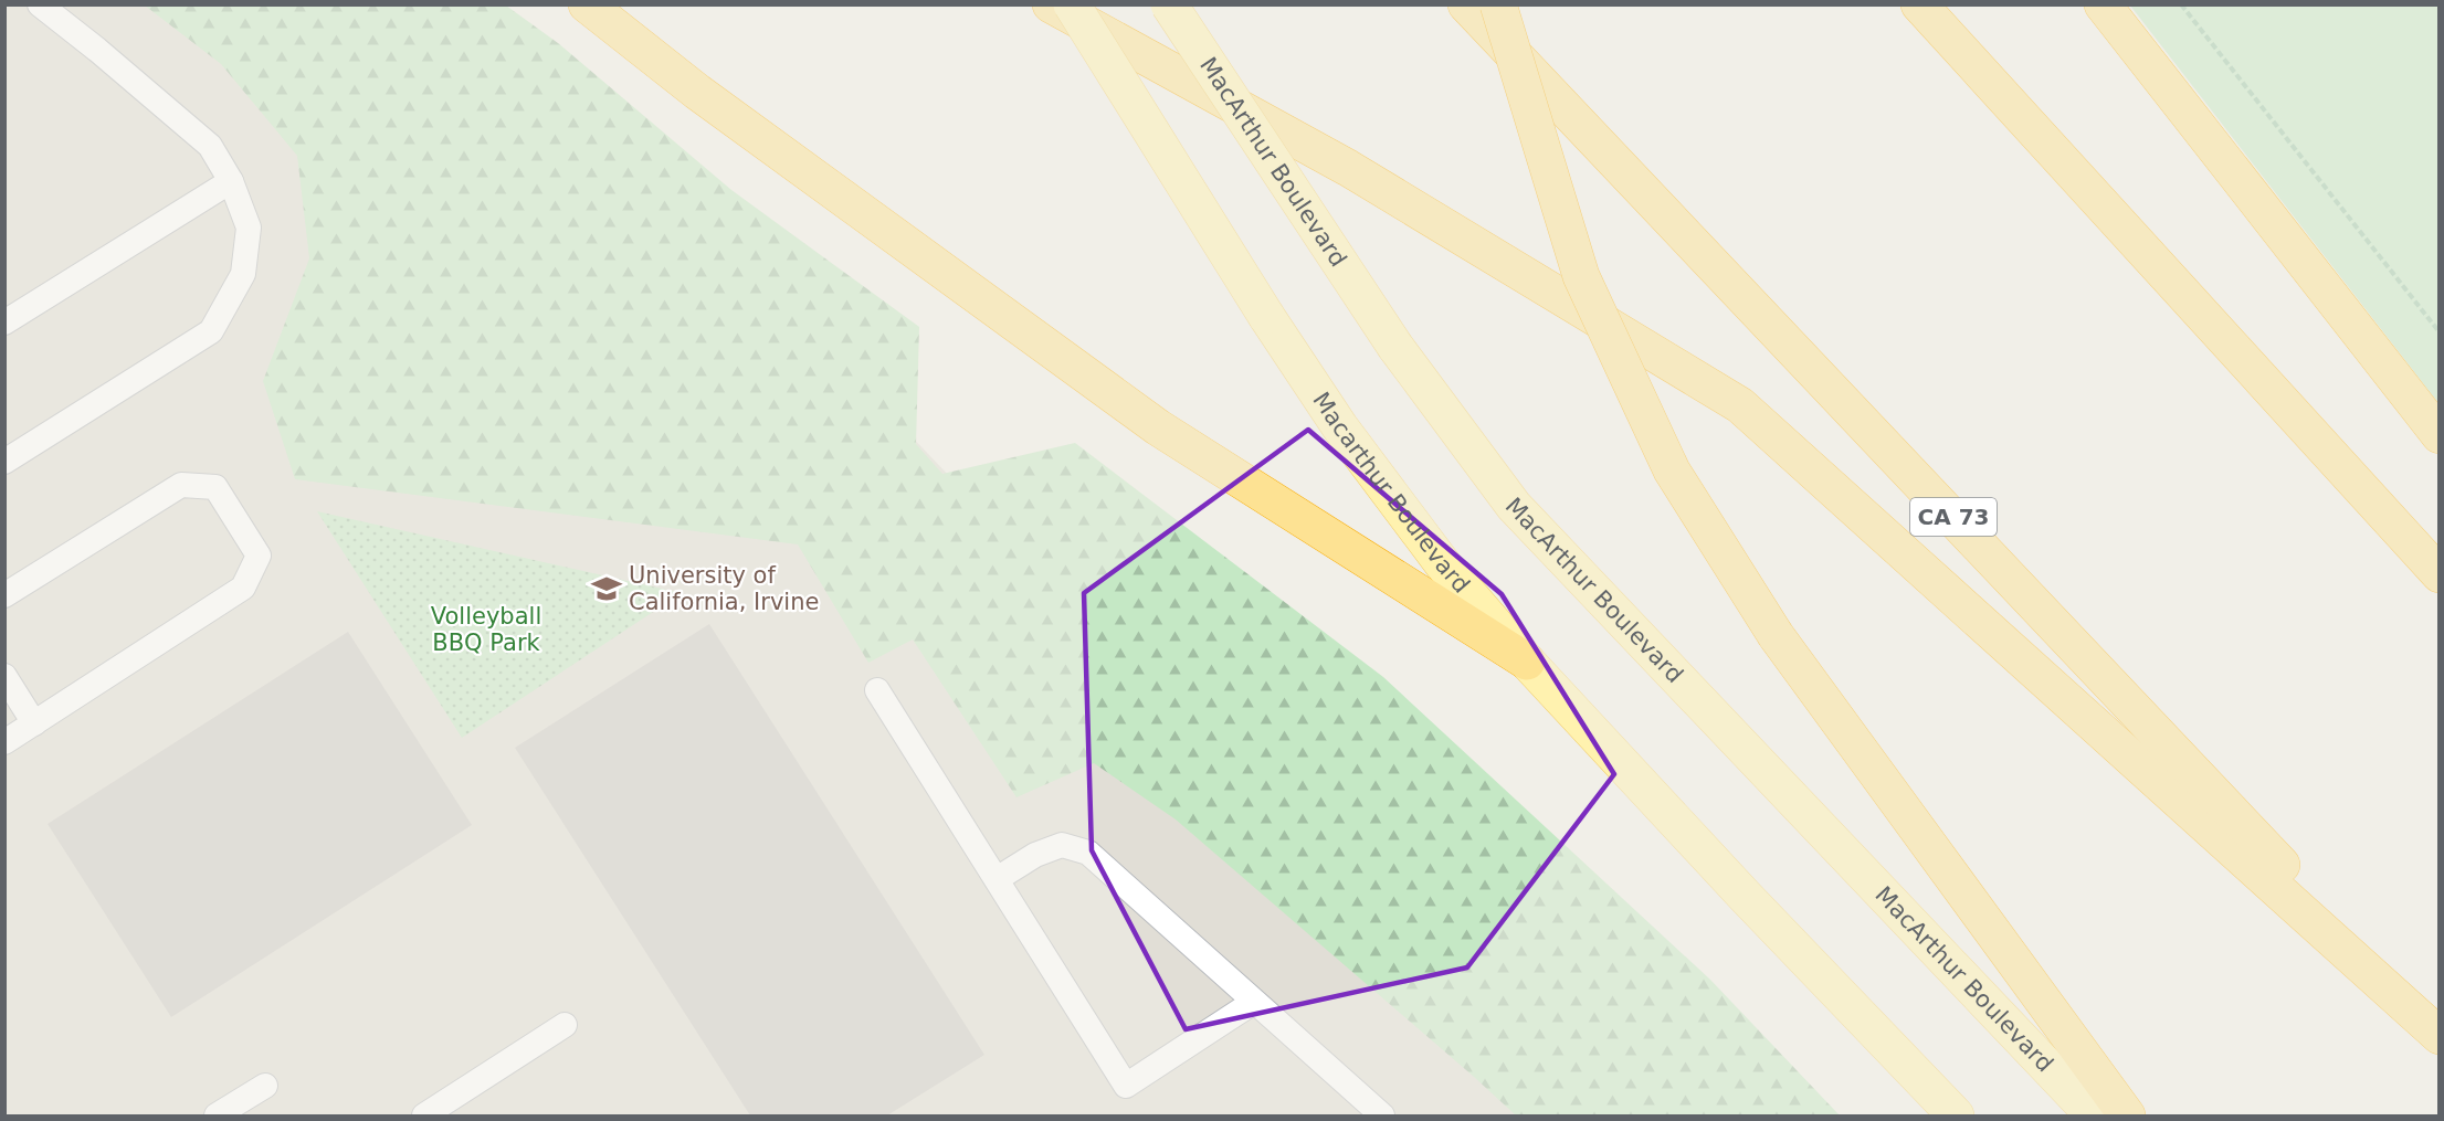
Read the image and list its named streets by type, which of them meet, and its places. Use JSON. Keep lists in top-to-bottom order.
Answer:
{
  "streets": {
    "highway": ["CA 73"],
    "main road": ["MacArthur Boulevard", "Macarthur Boulevard"]
  },
  "parks": ["Volleyball BBQ Park"],
  "places": {
    "school or university": ["University of California, Irvine"]
  }
}
